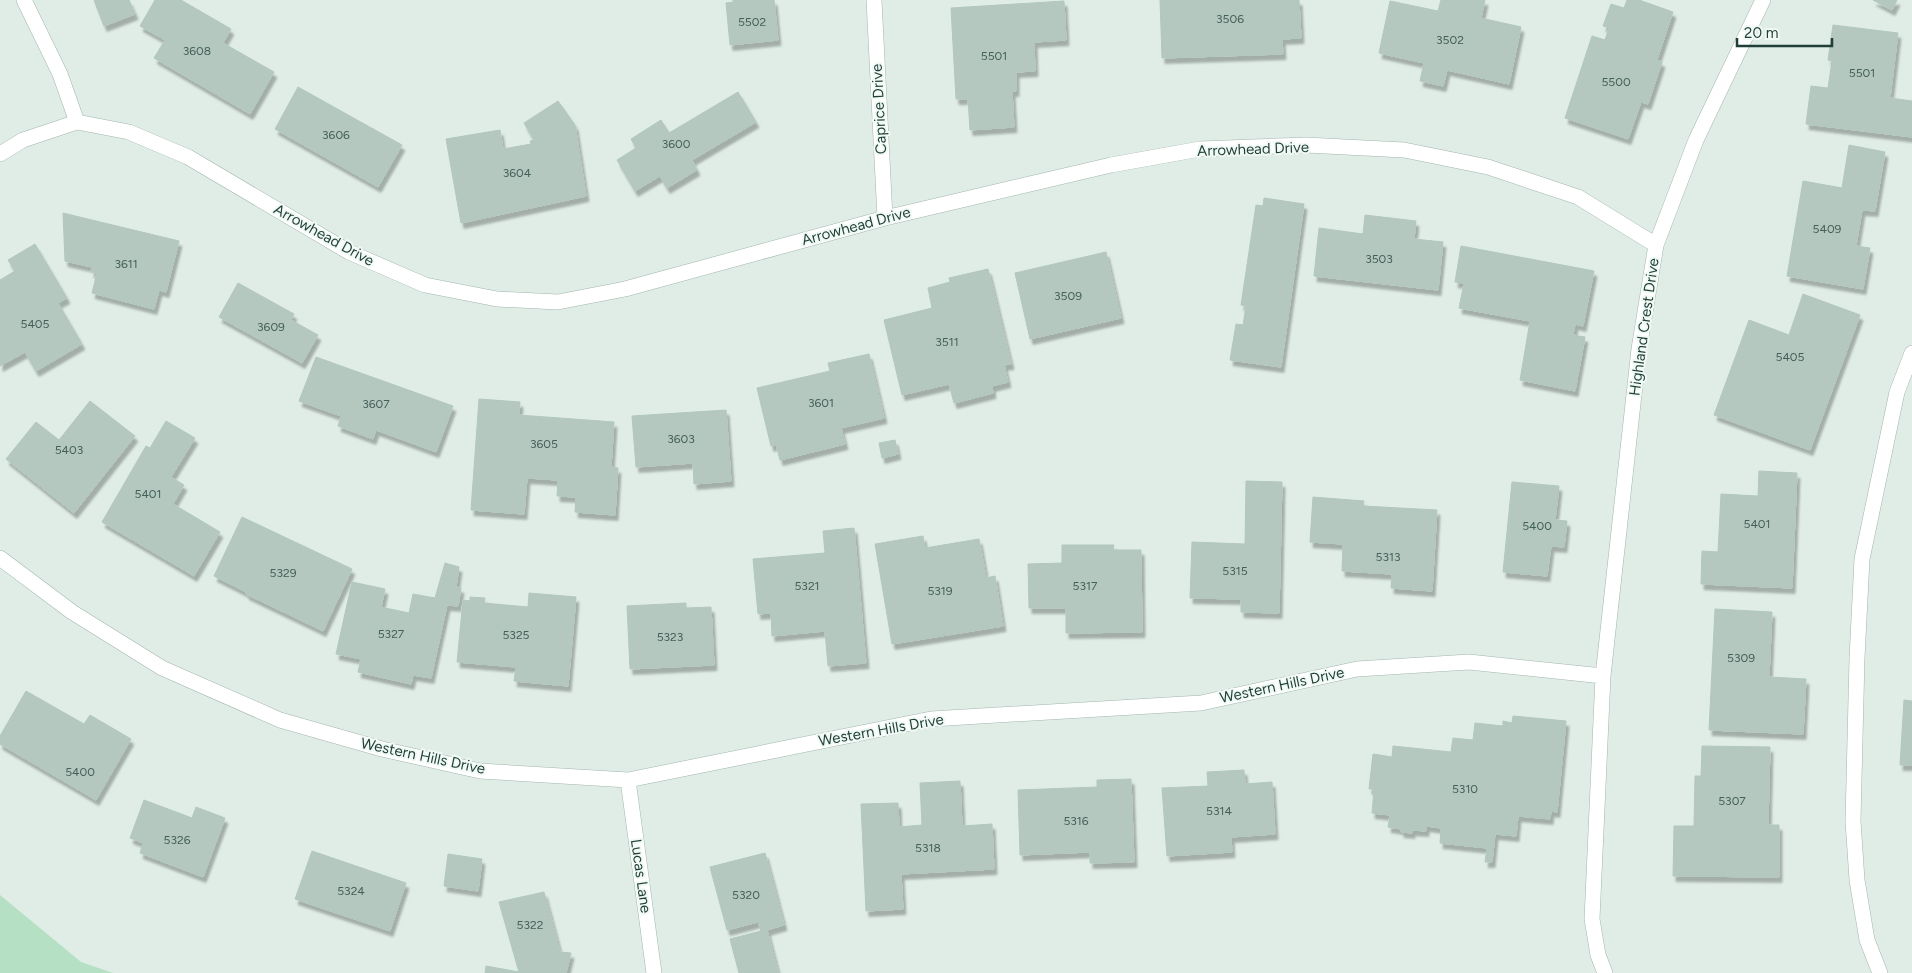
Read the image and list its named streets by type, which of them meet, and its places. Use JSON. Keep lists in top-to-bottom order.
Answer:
{
  "streets": {
    "street": [
      "Caprice Drive",
      "Arrowhead Drive",
      "Highland Crest Drive",
      "Western Hills Drive",
      "Lucas Lane"
    ]
  },
  "crossings": [
    ["Caprice Drive", "Arrowhead Drive"],
    ["Arrowhead Drive", "Highland Crest Drive"],
    ["Highland Crest Drive", "Western Hills Drive"],
    ["Western Hills Drive", "Lucas Lane"]
  ],
  "house_numbers": [
    "3506",
    "5502",
    "3502",
    "3608",
    "5501",
    "5501",
    "5500",
    "3606",
    "3600",
    "3604",
    "5409",
    "3503",
    "3611",
    "3509",
    "5405",
    "3609",
    "3511",
    "5405",
    "3601",
    "3607",
    "3603",
    "3605",
    "5403",
    "5401",
    "5401",
    "5400",
    "5313",
    "5315",
    "5329",
    "5321",
    "5317",
    "5319",
    "5327",
    "5325",
    "5323",
    "5309",
    "5400",
    "5310",
    "5307",
    "5314",
    "5316",
    "5326",
    "5318",
    "5324",
    "5320",
    "5322"
  ],
  "scale_bar": "20 m"
}
